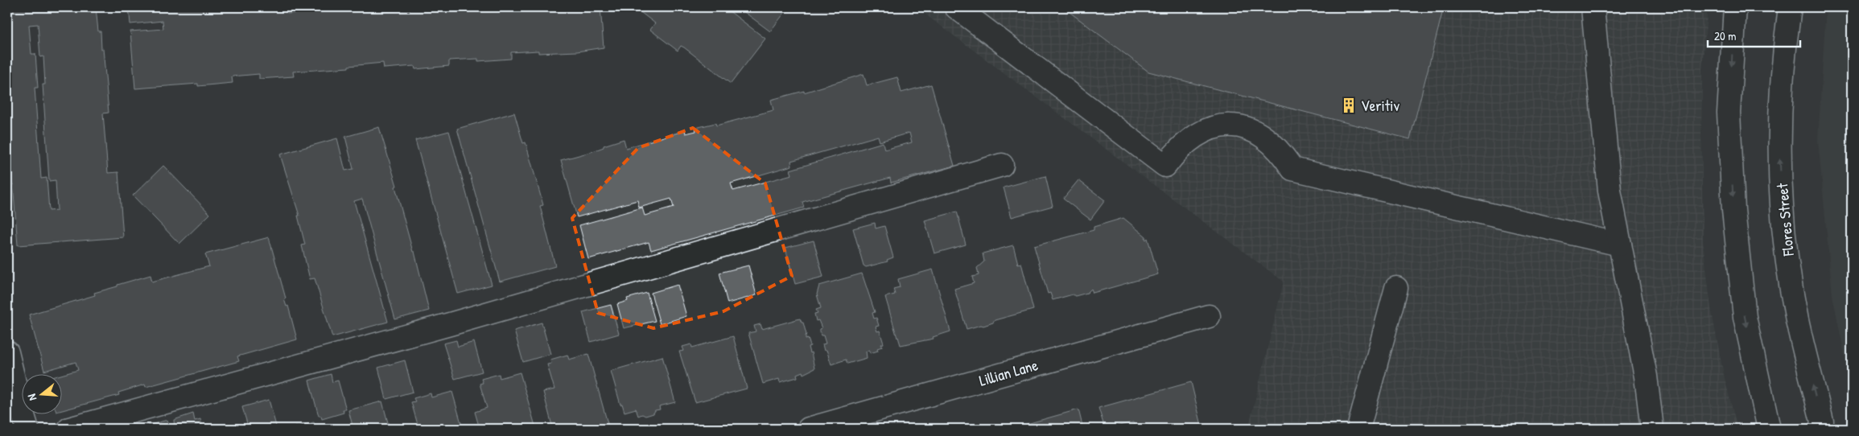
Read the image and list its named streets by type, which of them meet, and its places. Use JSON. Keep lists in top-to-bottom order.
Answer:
{
  "streets": {
    "street": ["Flores Street", "Lillian Lane"]
  },
  "places": {
    "building": ["Veritiv"]
  },
  "scale_bar": "20 m",
  "north": "left"
}
